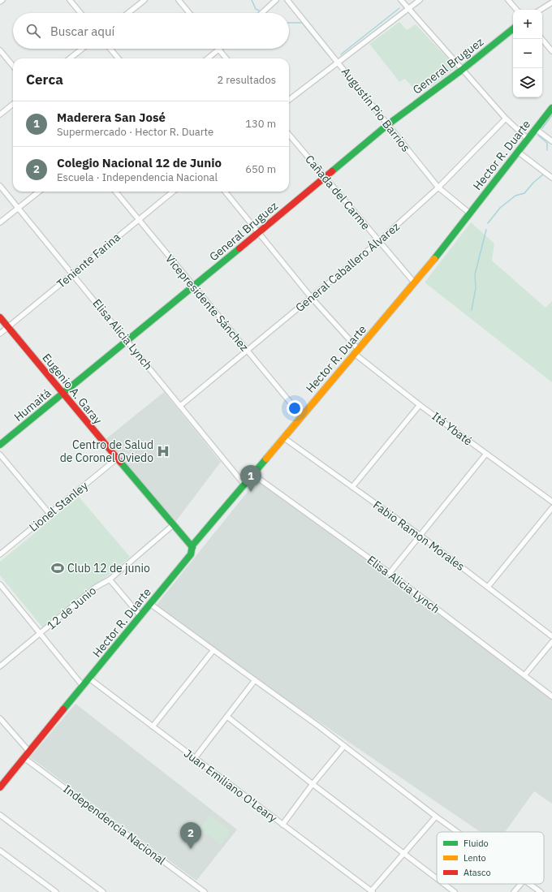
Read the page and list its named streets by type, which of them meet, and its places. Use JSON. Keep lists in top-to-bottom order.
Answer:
{
  "streets": {
    "street": [
      "General Bruguez",
      "Augustín Pio Barrios",
      "Hector R. Duarte",
      "Cañada del Carme",
      "Teniente Farina",
      "General Caballero Álvarez",
      "Vicepresidente Sánchez",
      "Elisa Alicia Lynch",
      "Eugenio A. Garay",
      "Humaitá",
      "Itá Ybaté",
      "Lionel Stanley",
      "Fabio Ramon Morales",
      "12 de Junio",
      "Juan Emiliano O'Leary",
      "Independencia Nacional"
    ]
  },
  "crossings": [
    ["General Bruguez", "Augustín Pio Barrios"],
    ["General Bruguez", "Cañada del Carme"],
    ["General Bruguez", "Vicepresidente Sánchez"],
    ["General Bruguez", "Elisa Alicia Lynch"],
    ["General Bruguez", "Eugenio A. Garay"],
    ["General Bruguez", "Humaitá"],
    ["General Bruguez", "Itá Ybaté"],
    ["Augustín Pio Barrios", "Hector R. Duarte"],
    ["Augustín Pio Barrios", "General Caballero Álvarez"],
    ["Hector R. Duarte", "Cañada del Carme"],
    ["Hector R. Duarte", "Vicepresidente Sánchez"],
    ["Hector R. Duarte", "Elisa Alicia Lynch"],
    ["Hector R. Duarte", "Eugenio A. Garay"],
    ["Hector R. Duarte", "Itá Ybaté"],
    ["Hector R. Duarte", "Fabio Ramon Morales"],
    ["Hector R. Duarte", "Juan Emiliano O'Leary"],
    ["Hector R. Duarte", "Independencia Nacional"],
    ["Cañada del Carme", "General Caballero Álvarez"],
    ["Teniente Farina", "Vicepresidente Sánchez"],
    ["Teniente Farina", "Elisa Alicia Lynch"],
    ["Teniente Farina", "Eugenio A. Garay"],
    ["General Caballero Álvarez", "Vicepresidente Sánchez"],
    ["General Caballero Álvarez", "Elisa Alicia Lynch"],
    ["General Caballero Álvarez", "Itá Ybaté"],
    ["Eugenio A. Garay", "Humaitá"],
    ["Eugenio A. Garay", "Lionel Stanley"],
    ["Eugenio A. Garay", "12 de Junio"]
  ],
  "places": {
    "hospital": ["Centro de Salud de Coronel Oviedo"],
    "sports": ["Club 12 de junio"]
  },
  "legend": ["Fluido", "Lento", "Atasco"],
  "page": {
    "map_buttons": ["+", "−"],
    "search": "Buscar aquí",
    "heading": ["Cerca", "2 resultados"],
    "list": [
      {
        "mark": "1",
        "name": "Maderera San José",
        "note": "Supermercado · Hector R. Duarte",
        "value": "130 m"
      },
      {
        "mark": "2",
        "name": "Colegio Nacional 12 de Junio",
        "note": "Escuela · Independencia Nacional",
        "value": "650 m"
      }
    ],
    "pins": ["1", "2"]
  }
}
